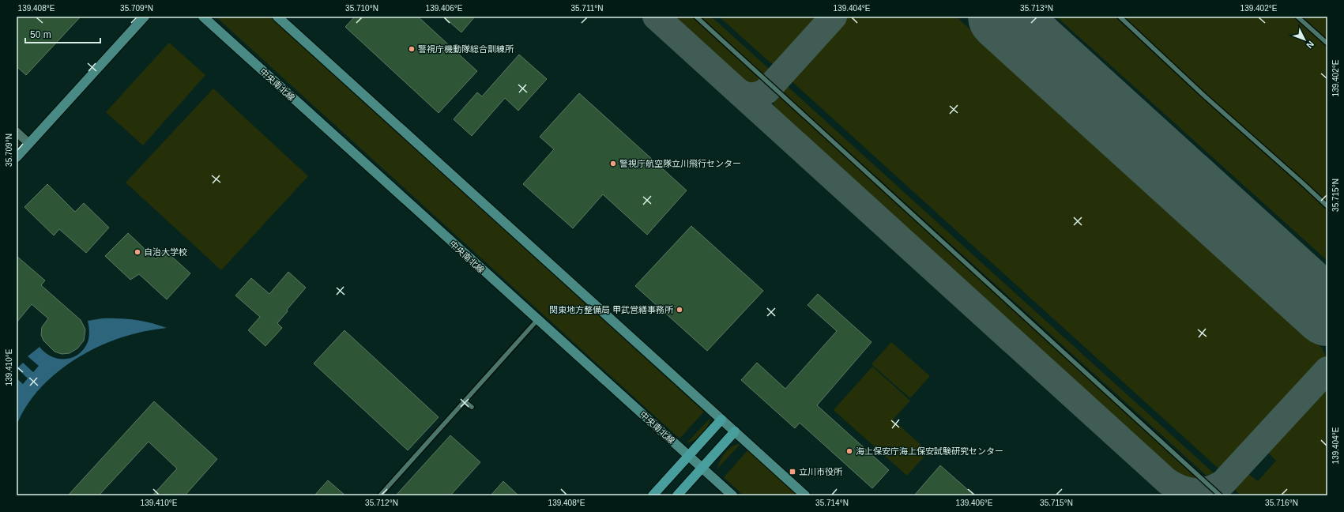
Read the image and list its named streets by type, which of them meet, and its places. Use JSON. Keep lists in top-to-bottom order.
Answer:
{
  "streets": {
    "main road": ["中央南北線"]
  },
  "places": {
    "other": [
      "警視庁機動隊総合訓練所",
      "警視庁航空隊立川飛行センター",
      "自治大学校",
      "関東地方整備局 甲武営繕事務所",
      "海上保安庁海上保安試験研究センター"
    ],
    "transit": ["立川市役所"]
  },
  "scale_bar": "50 m",
  "north": "bottom right",
  "coordinates": [
    "139.408°E",
    "35.709°N",
    "35.710°N",
    "139.406°E",
    "35.711°N",
    "139.404°E",
    "35.713°N",
    "139.402°E",
    "35.715°N",
    "139.410°E",
    "35.712°N",
    "35.714°N",
    "35.716°N"
  ]
}
